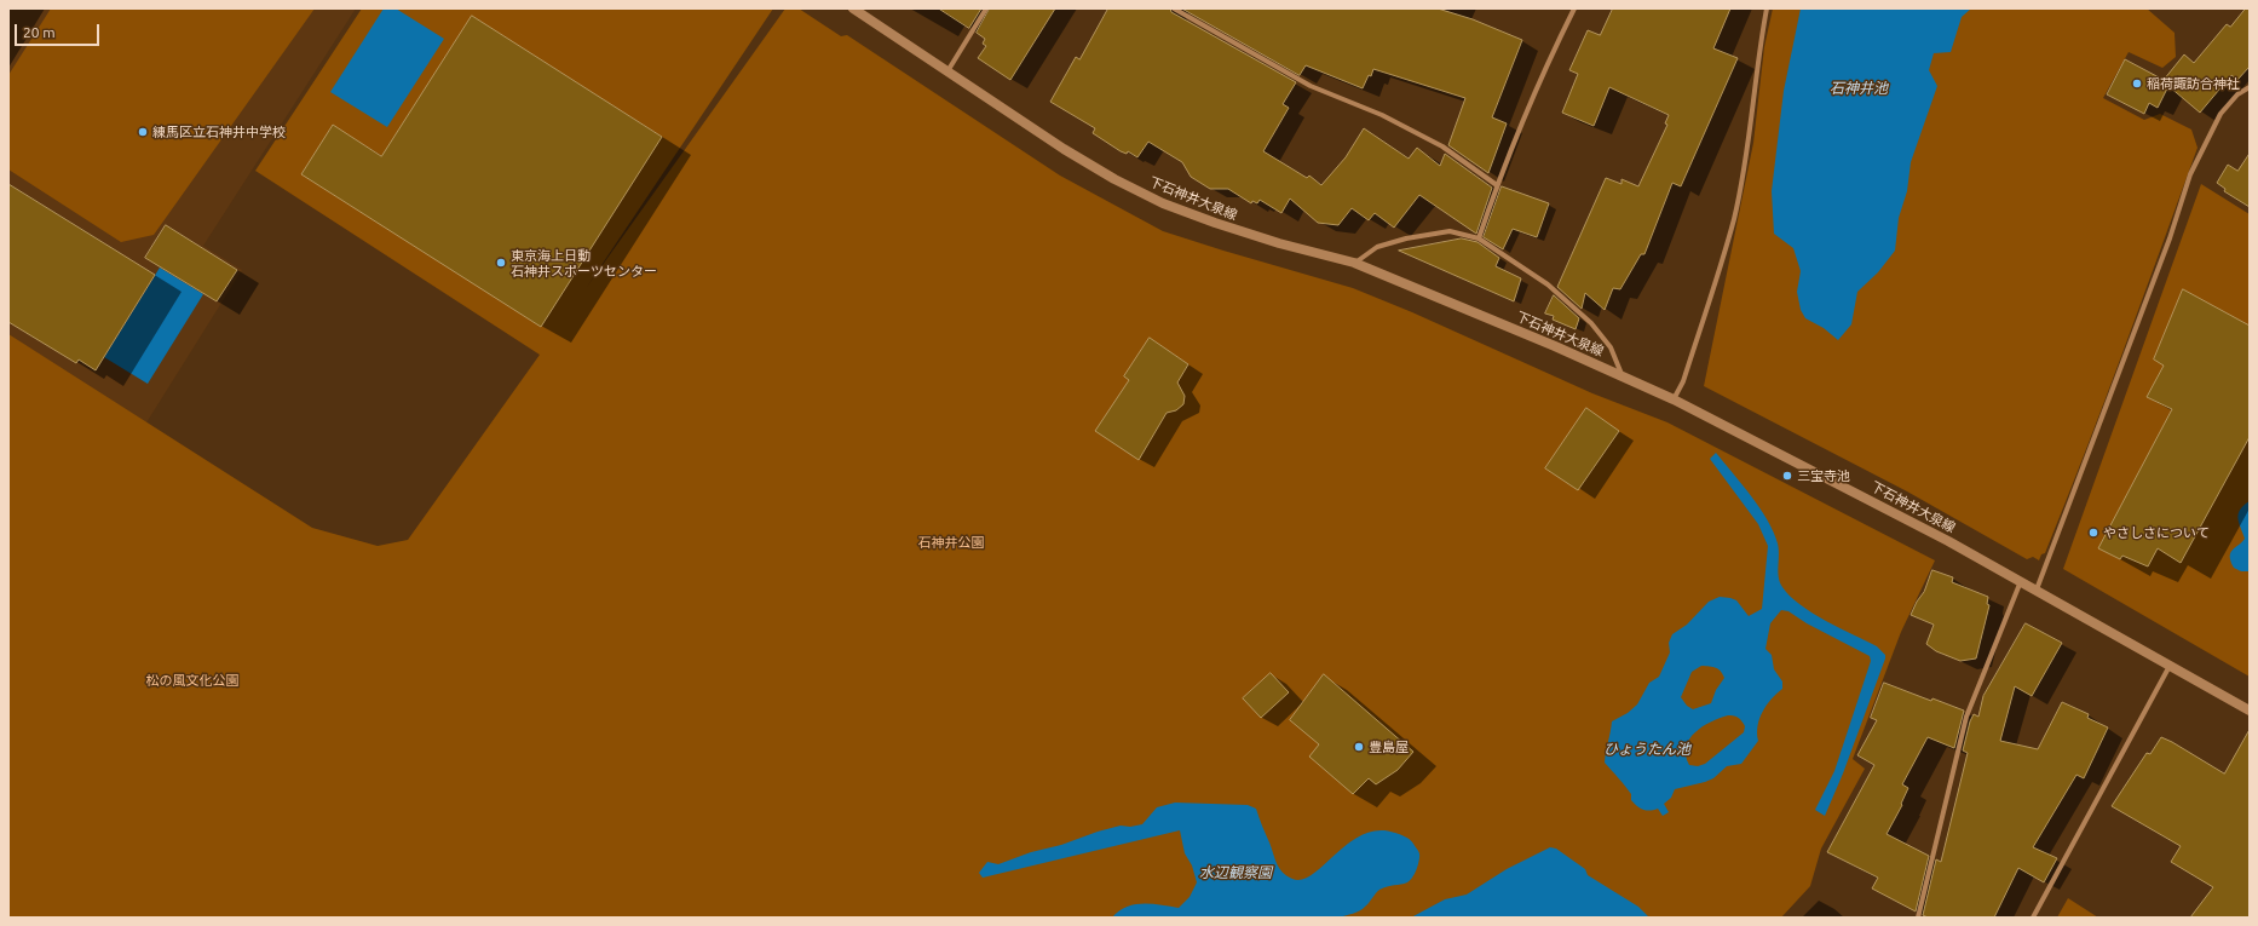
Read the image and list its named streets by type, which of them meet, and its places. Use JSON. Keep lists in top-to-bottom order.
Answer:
{
  "streets": {
    "main road": ["下石神井大泉線"]
  },
  "water": ["石神井池", "ひょうたん池", "水辺観察園"],
  "parks": ["石神井公園", "松の風文化公園"],
  "places": [
    "稲荷諏訪合神社",
    "練馬区立石神井中学校",
    "東京海上日動 石神井スポーツセンター",
    "三宝寺池",
    "やさしさについて",
    "豊島屋"
  ],
  "scale_bar": "20 m"
}
